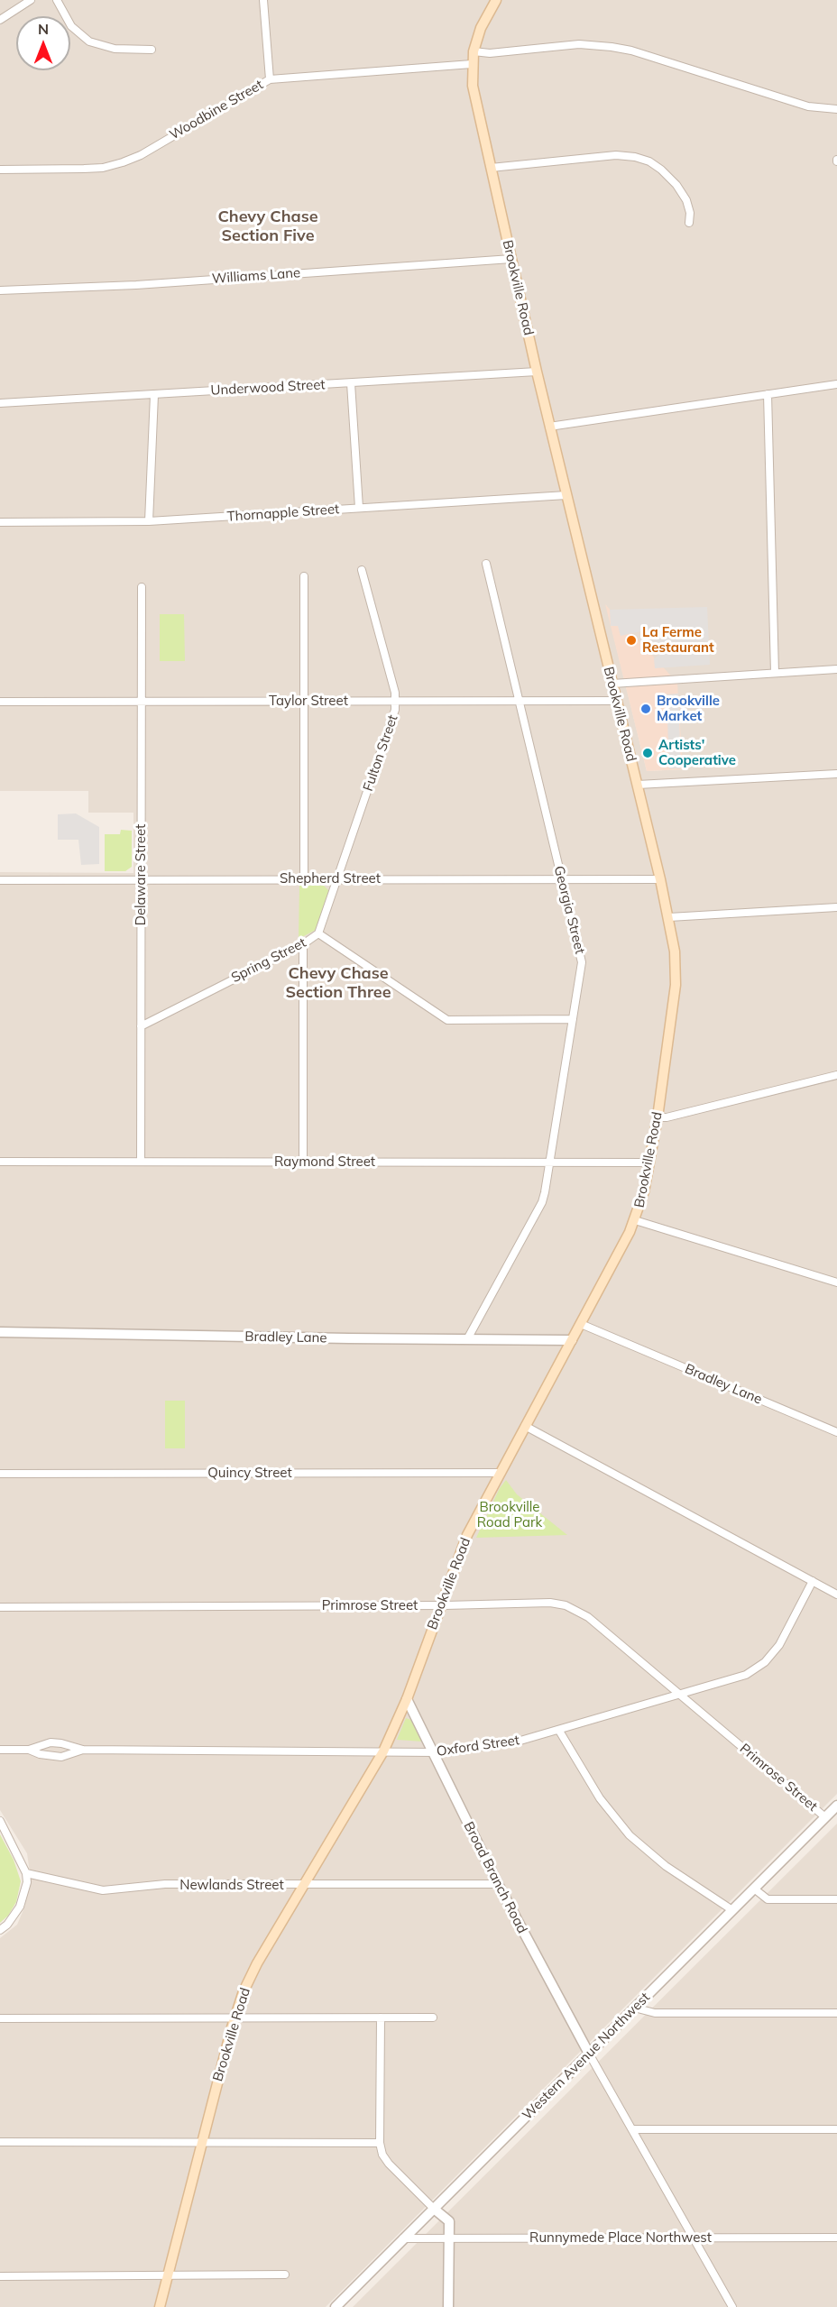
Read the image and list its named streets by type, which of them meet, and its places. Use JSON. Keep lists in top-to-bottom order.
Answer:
{
  "streets": {
    "main road": ["Brookville Road"],
    "street": [
      "Woodbine Street",
      "Williams Lane",
      "Underwood Street",
      "Thornapple Street",
      "Taylor Street",
      "Fulton Street",
      "Delaware Street",
      "Shepherd Street",
      "Georgia Street",
      "Spring Street",
      "Raymond Street",
      "Bradley Lane",
      "Quincy Street",
      "Primrose Street",
      "Oxford Street",
      "Broad Branch Road",
      "Newlands Street",
      "Western Avenue Northwest",
      "Runnymede Place Northwest"
    ]
  },
  "crossings": [
    ["Woodbine Street", "Brookville Road"],
    ["Williams Lane", "Brookville Road"],
    ["Brookville Road", "Underwood Street"],
    ["Brookville Road", "Thornapple Street"],
    ["Brookville Road", "Taylor Street"],
    ["Brookville Road", "Shepherd Street"],
    ["Brookville Road", "Raymond Street"],
    ["Brookville Road", "Bradley Lane"],
    ["Brookville Road", "Quincy Street"],
    ["Brookville Road", "Primrose Street"],
    ["Brookville Road", "Oxford Street"],
    ["Brookville Road", "Broad Branch Road"],
    ["Brookville Road", "Newlands Street"],
    ["Taylor Street", "Fulton Street"],
    ["Taylor Street", "Delaware Street"],
    ["Taylor Street", "Georgia Street"],
    ["Fulton Street", "Shepherd Street"],
    ["Fulton Street", "Spring Street"],
    ["Delaware Street", "Shepherd Street"],
    ["Delaware Street", "Spring Street"],
    ["Delaware Street", "Raymond Street"],
    ["Shepherd Street", "Georgia Street"],
    ["Georgia Street", "Spring Street"],
    ["Georgia Street", "Raymond Street"],
    ["Georgia Street", "Bradley Lane"],
    ["Primrose Street", "Oxford Street"],
    ["Primrose Street", "Western Avenue Northwest"],
    ["Oxford Street", "Broad Branch Road"],
    ["Broad Branch Road", "Newlands Street"],
    ["Broad Branch Road", "Western Avenue Northwest"],
    ["Western Avenue Northwest", "Runnymede Place Northwest"]
  ],
  "districts": ["Chevy Chase Section Five", "Chevy Chase Section Three"],
  "parks": ["Brookville Road Park"],
  "places": ["La Ferme Restaurant", "Brookville Market", "Artists' Cooperative"],
  "north": "top"
}
